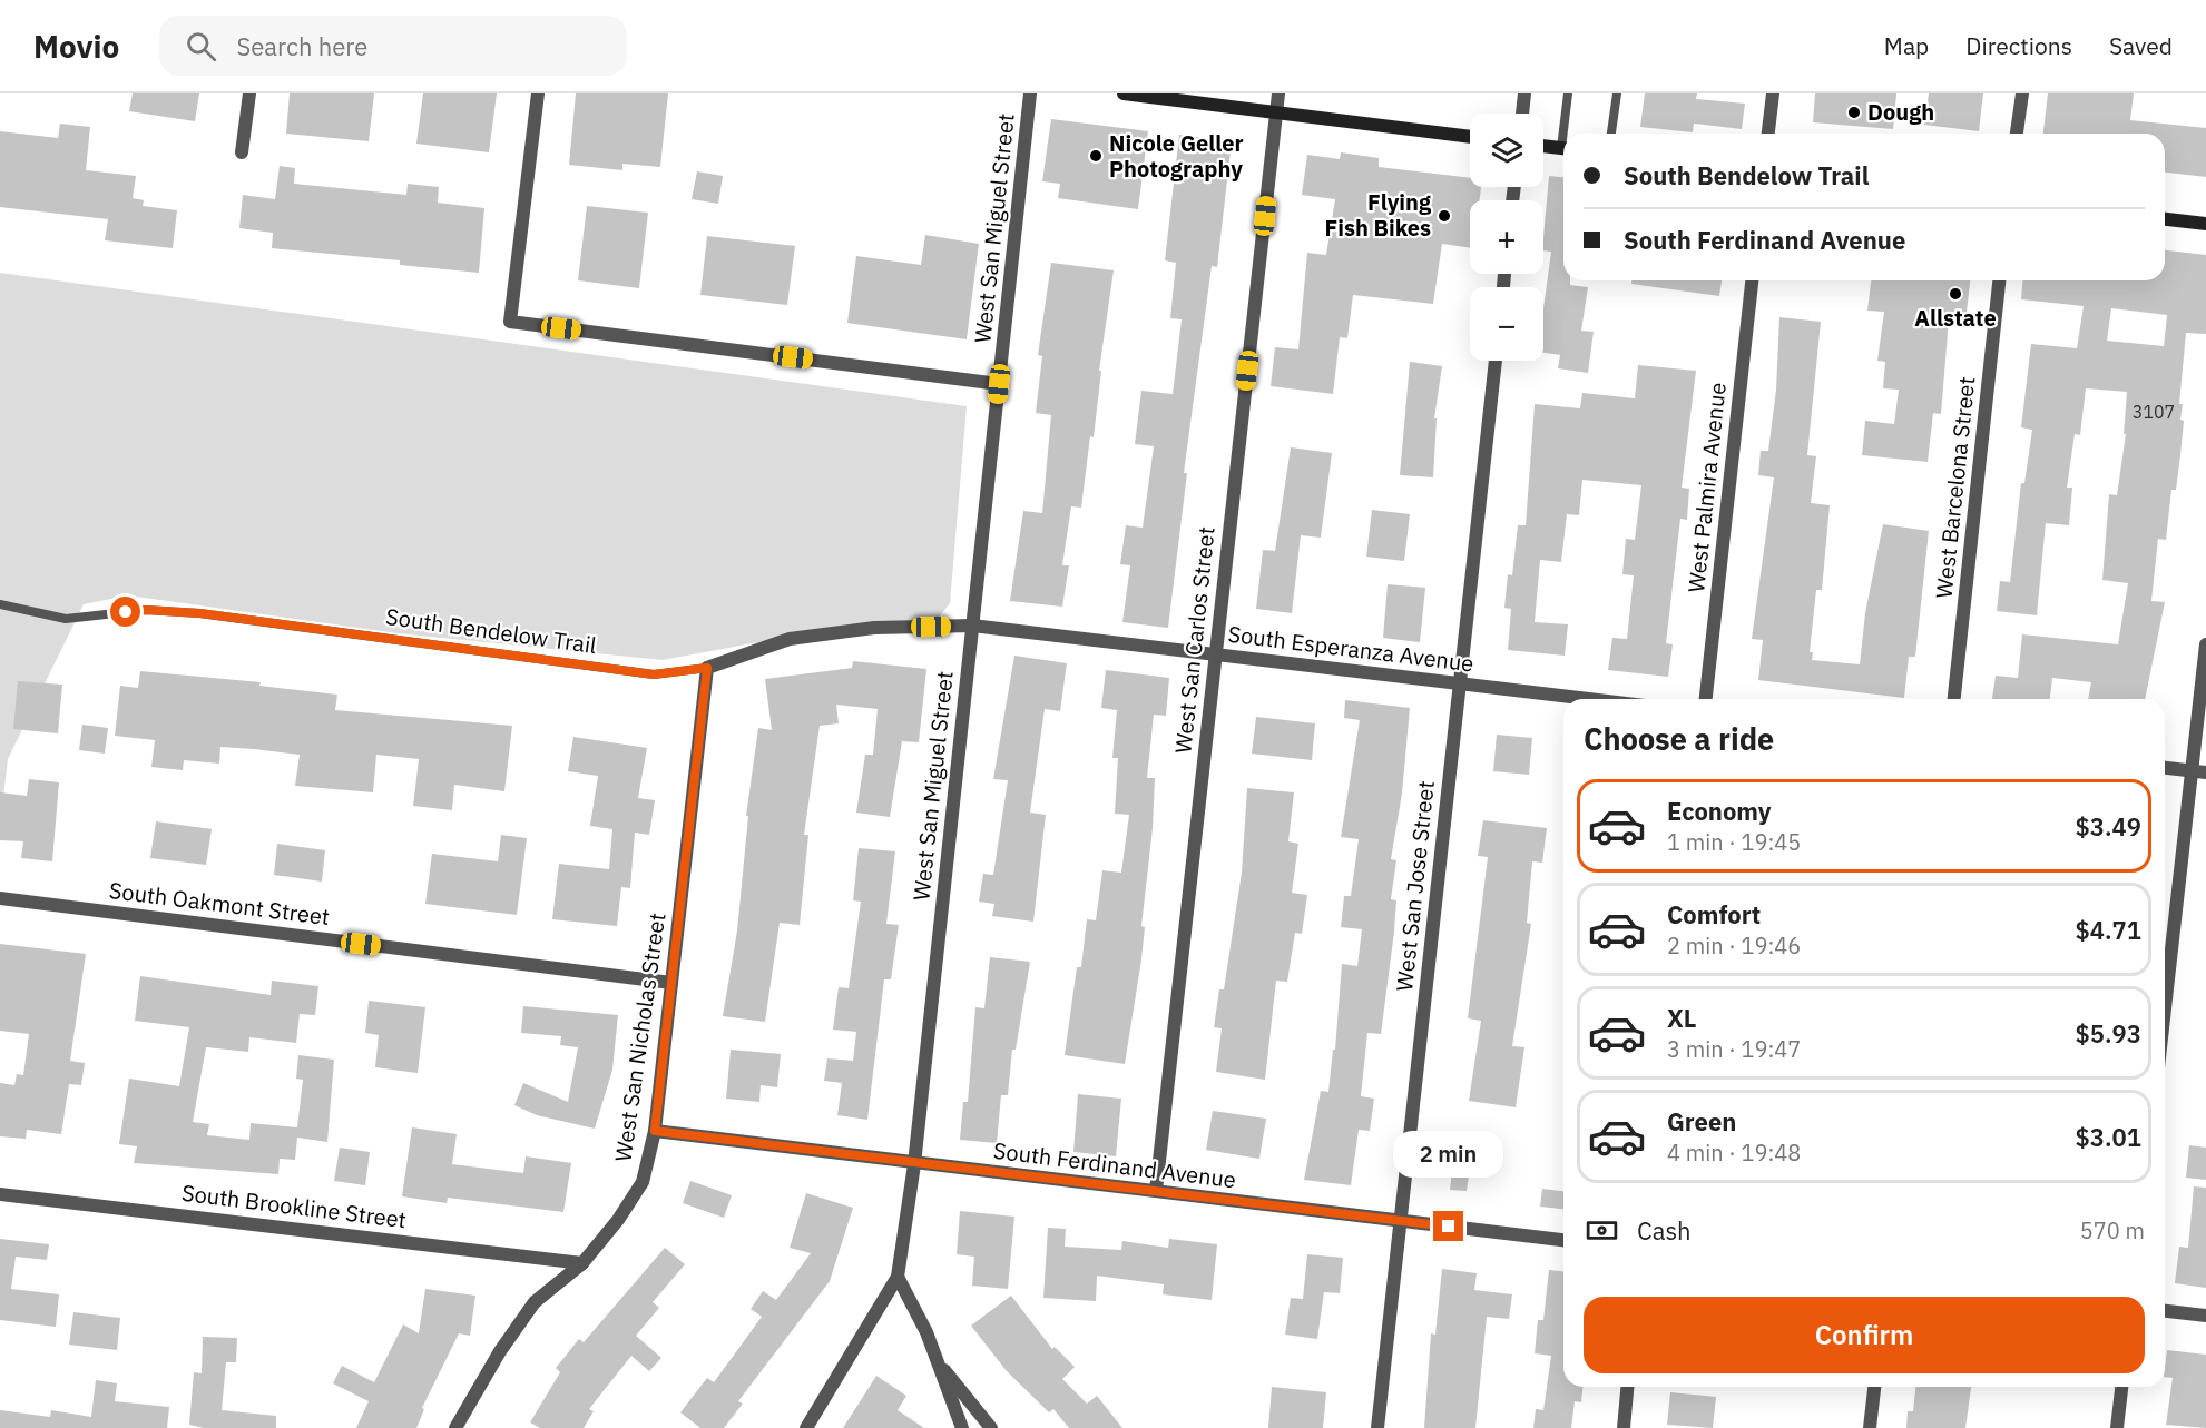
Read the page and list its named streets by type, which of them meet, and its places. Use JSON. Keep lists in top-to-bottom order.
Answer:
{
  "streets": {
    "street": [
      "West San Miguel Street",
      "West Palmira Avenue",
      "West Barcelona Street",
      "South Bendelow Trail",
      "West San Carlos Street",
      "South Esperanza Avenue",
      "West San Jose Street",
      "South Oakmont Street",
      "West San Nicholas Street",
      "South Ferdinand Avenue",
      "South Brookline Street"
    ]
  },
  "crossings": [
    ["West San Miguel Street", "South Bendelow Trail"],
    ["West San Miguel Street", "South Esperanza Avenue"],
    ["West San Miguel Street", "South Ferdinand Avenue"],
    ["South Bendelow Trail", "South Esperanza Avenue"],
    ["South Bendelow Trail", "West San Nicholas Street"],
    ["West San Carlos Street", "South Esperanza Avenue"],
    ["West San Carlos Street", "South Ferdinand Avenue"],
    ["South Esperanza Avenue", "West San Jose Street"],
    ["West San Jose Street", "South Ferdinand Avenue"],
    ["South Oakmont Street", "West San Nicholas Street"],
    ["West San Nicholas Street", "South Ferdinand Avenue"],
    ["West San Nicholas Street", "South Brookline Street"]
  ],
  "places": [
    "Dough",
    "Nicole Geller Photography",
    "Flying Fish Bikes",
    "Allstate"
  ],
  "house_numbers": ["3107"],
  "page": {
    "header": "Movio",
    "search": "Search here",
    "nav": ["Map", "Directions", "Saved"],
    "map_buttons": ["+", "−"],
    "banner": ["South Bendelow Trail", "South Ferdinand Avenue"],
    "heading": "Choose a ride",
    "list": [
      {
        "name": "Economy",
        "note": "1 min · 19:45",
        "value": "$3.49"
      },
      {
        "name": "Comfort",
        "note": "2 min · 19:46",
        "value": "$4.71"
      },
      {
        "name": "XL",
        "note": "3 min · 19:47",
        "value": "$5.93"
      },
      {
        "name": "Green",
        "note": "4 min · 19:48",
        "value": "$3.01"
      }
    ],
    "bubble": "2 min",
    "pay": ["Cash", "570 m"],
    "buttons": "Confirm"
  }
}
